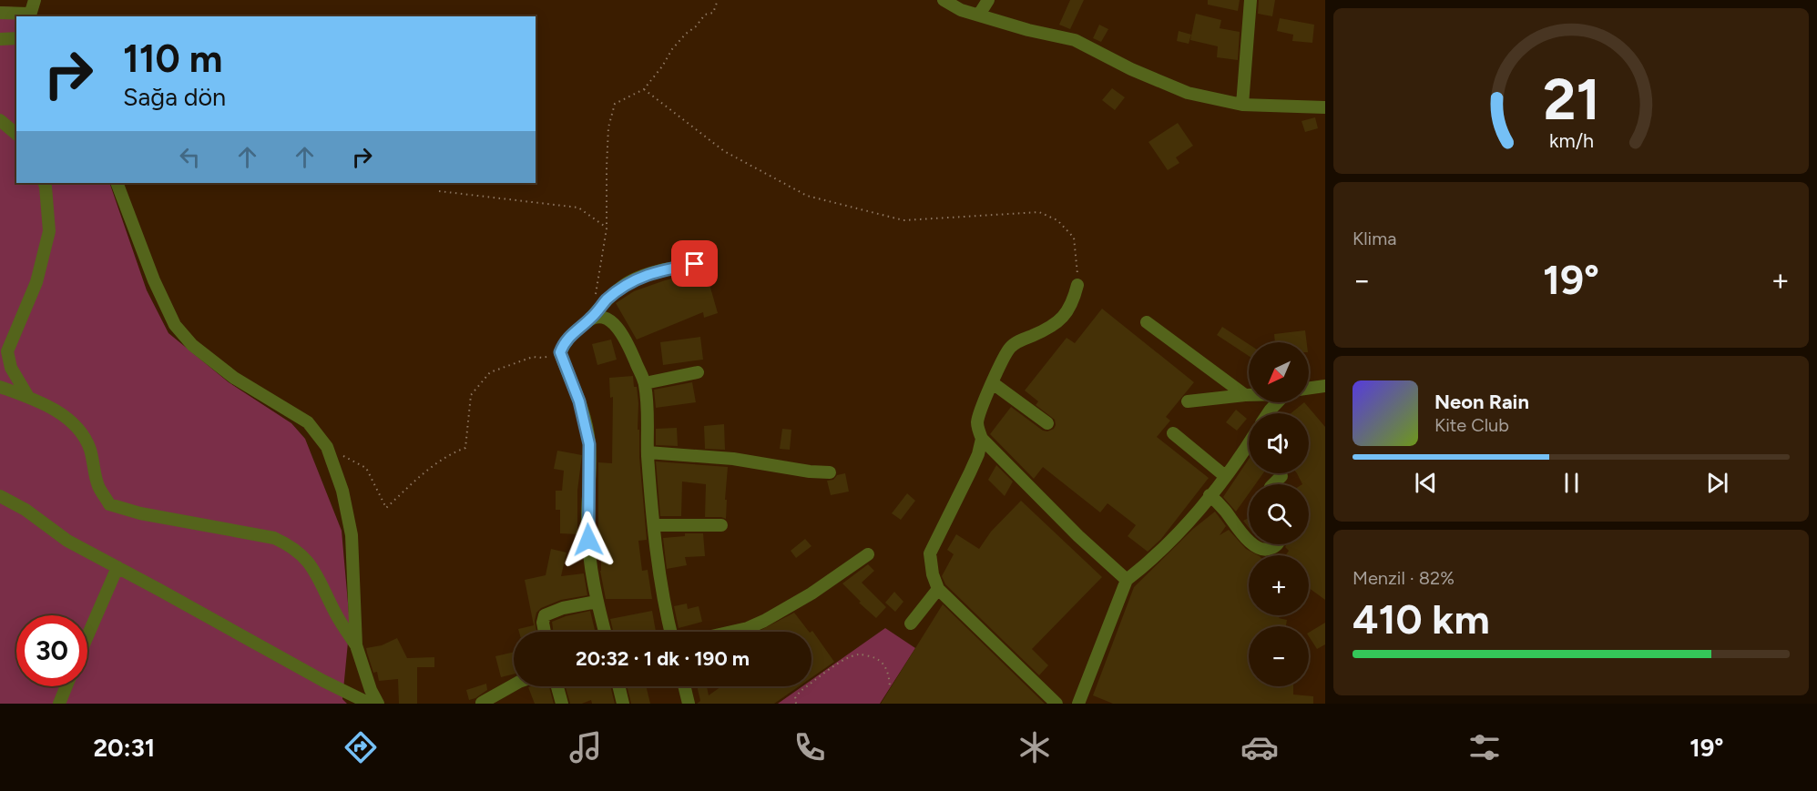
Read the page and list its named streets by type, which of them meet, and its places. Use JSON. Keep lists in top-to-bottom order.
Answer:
{
  "north": "bottom left",
  "page": {
    "turn": ["110 m", "Sağa dön"],
    "tile": [
      "Klima",
      ["Menzil · 82%", "410 km"]
    ],
    "heat": ["−", "19°", "+"],
    "map_buttons": ["+", "−"],
    "song": ["Neon Rain", "Kite Club"],
    "limit": "30",
    "trip": "20:32 · 1 dk · 190 m",
    "tabs": ["20:31", "19°"],
    "gauge": ["21", "km/h"]
  }
}
